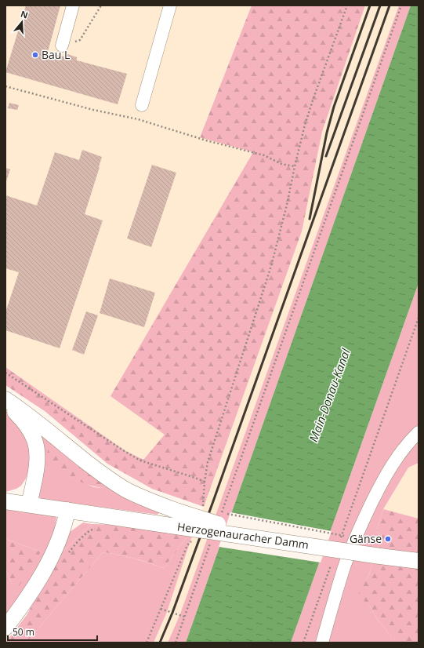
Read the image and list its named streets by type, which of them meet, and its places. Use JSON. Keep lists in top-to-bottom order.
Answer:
{
  "streets": {
    "main road": ["Herzogenauracher Damm"]
  },
  "water": ["Main-Donau-Kanal"],
  "places": ["Bau L", "Gänse"],
  "scale_bar": "50 m",
  "north": "top"
}
